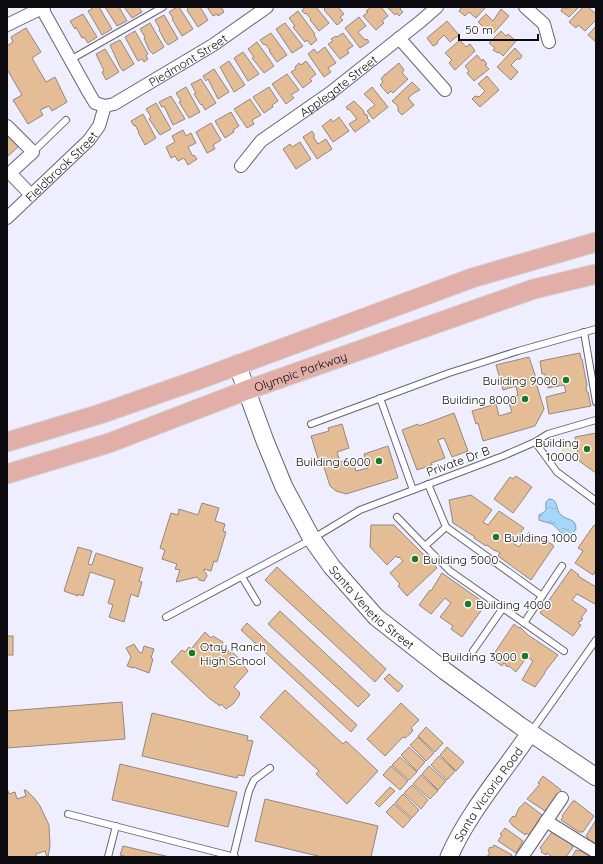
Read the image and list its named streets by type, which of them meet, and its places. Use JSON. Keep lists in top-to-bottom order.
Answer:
{
  "streets": {
    "main road": ["Olympic Parkway"],
    "street": [
      "Piedmont Street",
      "Applegate Street",
      "Fieldbrook Street",
      "Santa Venetia Street",
      "Santa Victoria Road"
    ],
    "lane": ["Private Dr B"]
  },
  "crossings": [
    ["Piedmont Street", "Fieldbrook Street"],
    ["Olympic Parkway", "Santa Venetia Street"],
    ["Private Dr B", "Santa Venetia Street"],
    ["Santa Venetia Street", "Santa Victoria Road"]
  ],
  "places": [
    "Building 9000",
    "Building 8000",
    "Building 10000",
    "Building 6000",
    "Building 1000",
    "Building 5000",
    "Building 4000",
    "Otay Ranch High School",
    "Building 3000"
  ],
  "scale_bar": "50 m"
}
